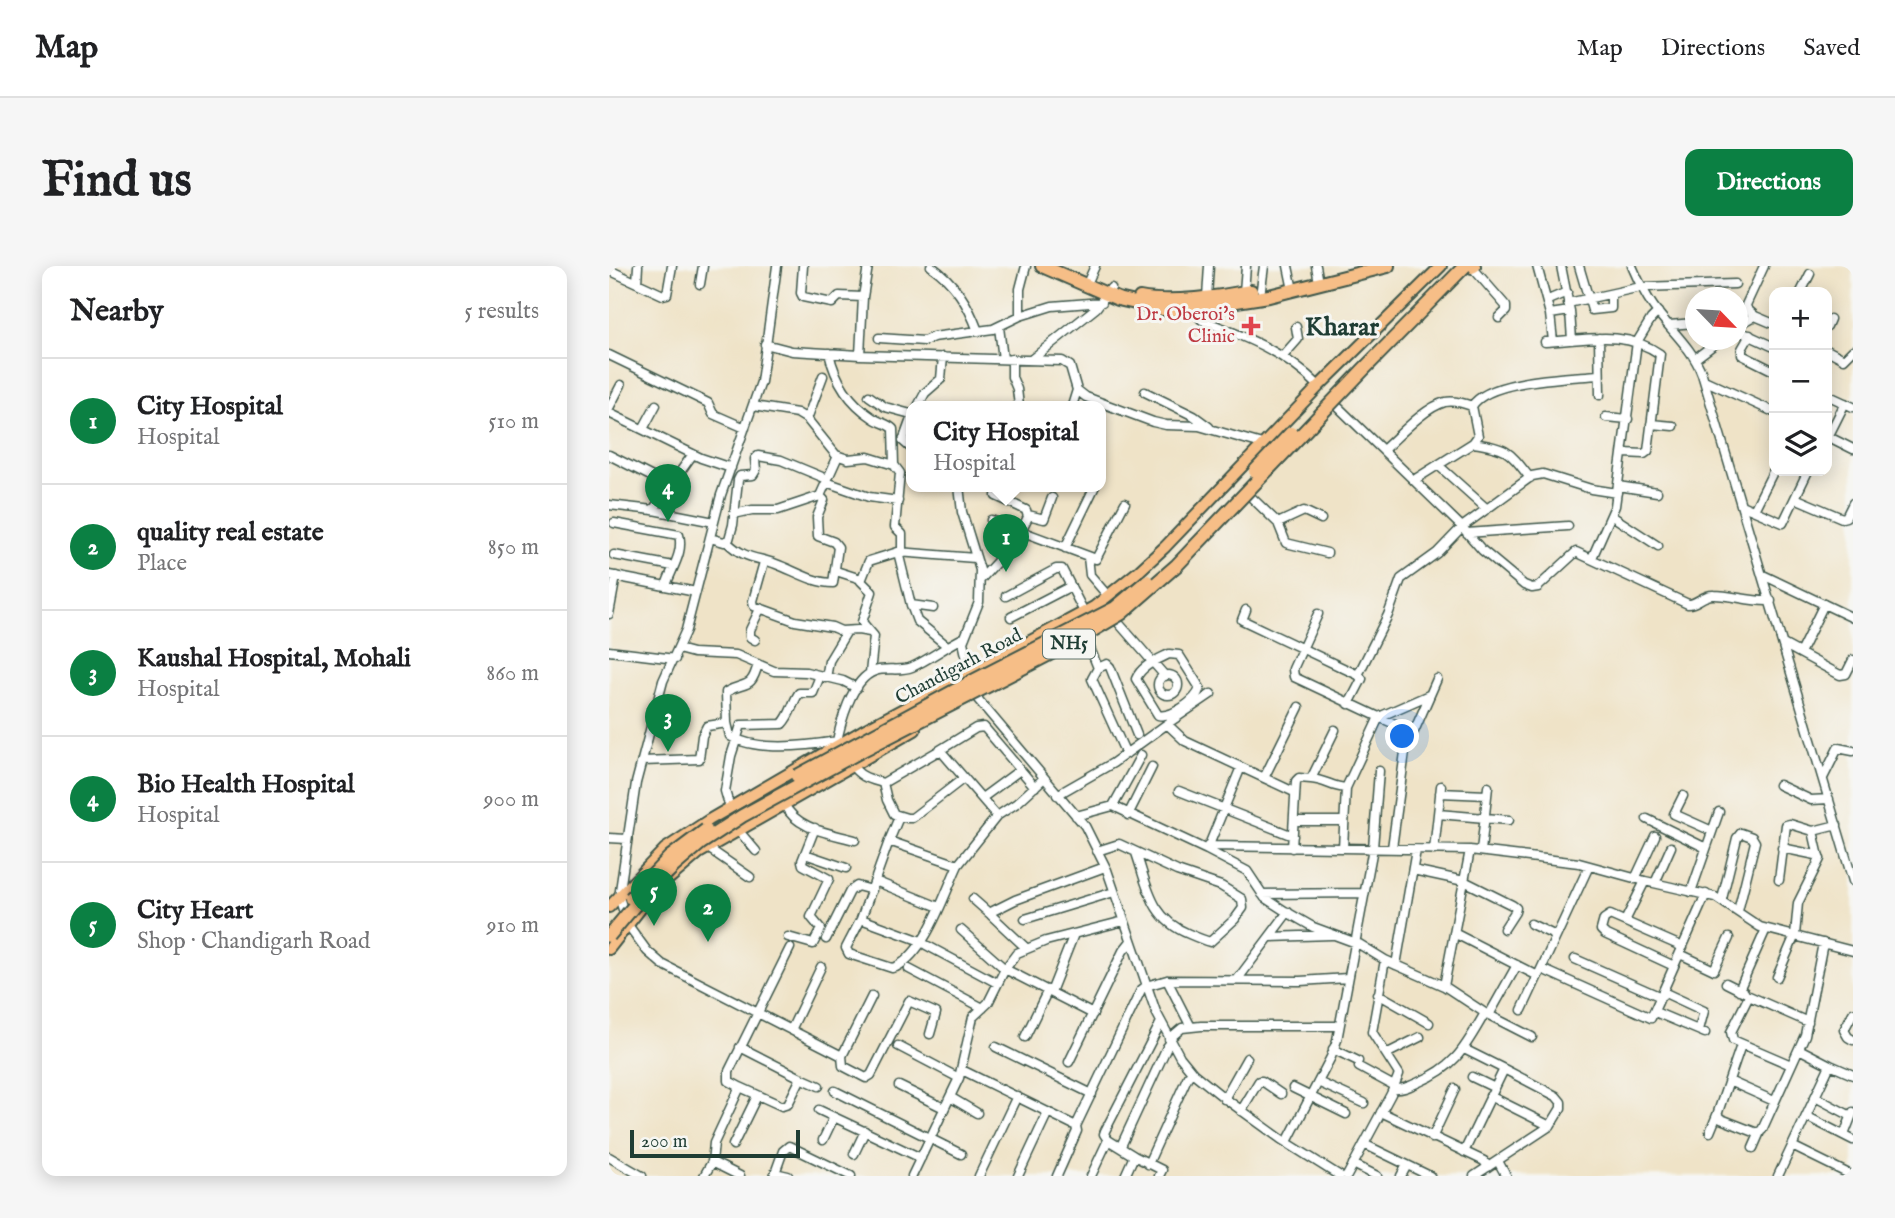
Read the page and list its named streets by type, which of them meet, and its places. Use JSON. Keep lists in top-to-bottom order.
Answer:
{
  "streets": {
    "highway": ["NH5", "Chandigarh Road"]
  },
  "districts": ["Kharar"],
  "places": {
    "health": ["Dr. Oberoi's Clinic"]
  },
  "scale_bar": "200 m",
  "north": "bottom right",
  "page": {
    "header": "Map",
    "nav": ["Map", "Directions", "Saved"],
    "buttons": "Directions",
    "title": "Find us",
    "heading": ["Nearby", "5 results"],
    "map_buttons": ["+", "−"],
    "list": [
      {
        "mark": "1",
        "name": "City Hospital",
        "note": "Hospital",
        "value": "510 m"
      },
      {
        "mark": "2",
        "name": "quality real estate",
        "note": "Place",
        "value": "850 m"
      },
      {
        "mark": "3",
        "name": "Kaushal Hospital, Mohali",
        "note": "Hospital",
        "value": "860 m"
      },
      {
        "mark": "4",
        "name": "Bio Health Hospital",
        "note": "Hospital",
        "value": "900 m"
      },
      {
        "mark": "5",
        "name": "City Heart",
        "note": "Shop · Chandigarh Road",
        "value": "910 m"
      }
    ],
    "popup": ["City Hospital", "Hospital"],
    "pins": [
      "4",
      "1",
      "3",
      "5",
      "2"
    ],
    "scale": "200 m"
  }
}
